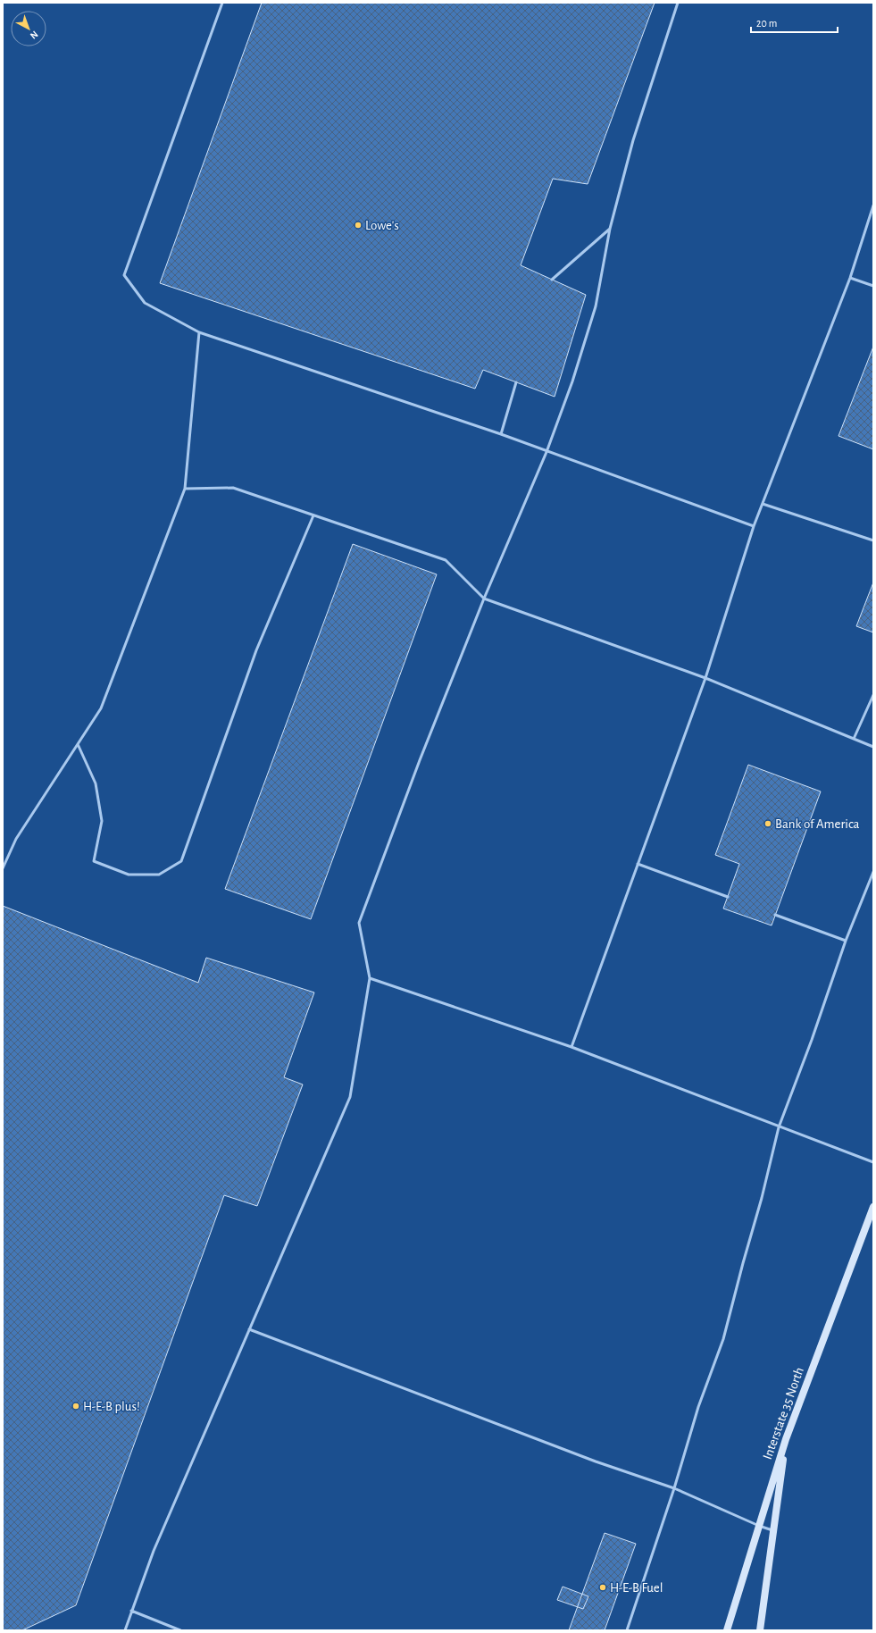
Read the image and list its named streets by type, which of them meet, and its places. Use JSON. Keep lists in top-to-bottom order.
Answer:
{
  "streets": {
    "main road": ["Interstate 35 North"]
  },
  "places": [
    "Lowe's",
    "Bank of America",
    "H-E-B plus!",
    "H-E-B Fuel"
  ],
  "scale_bar": "20 m",
  "north": "bottom right"
}
